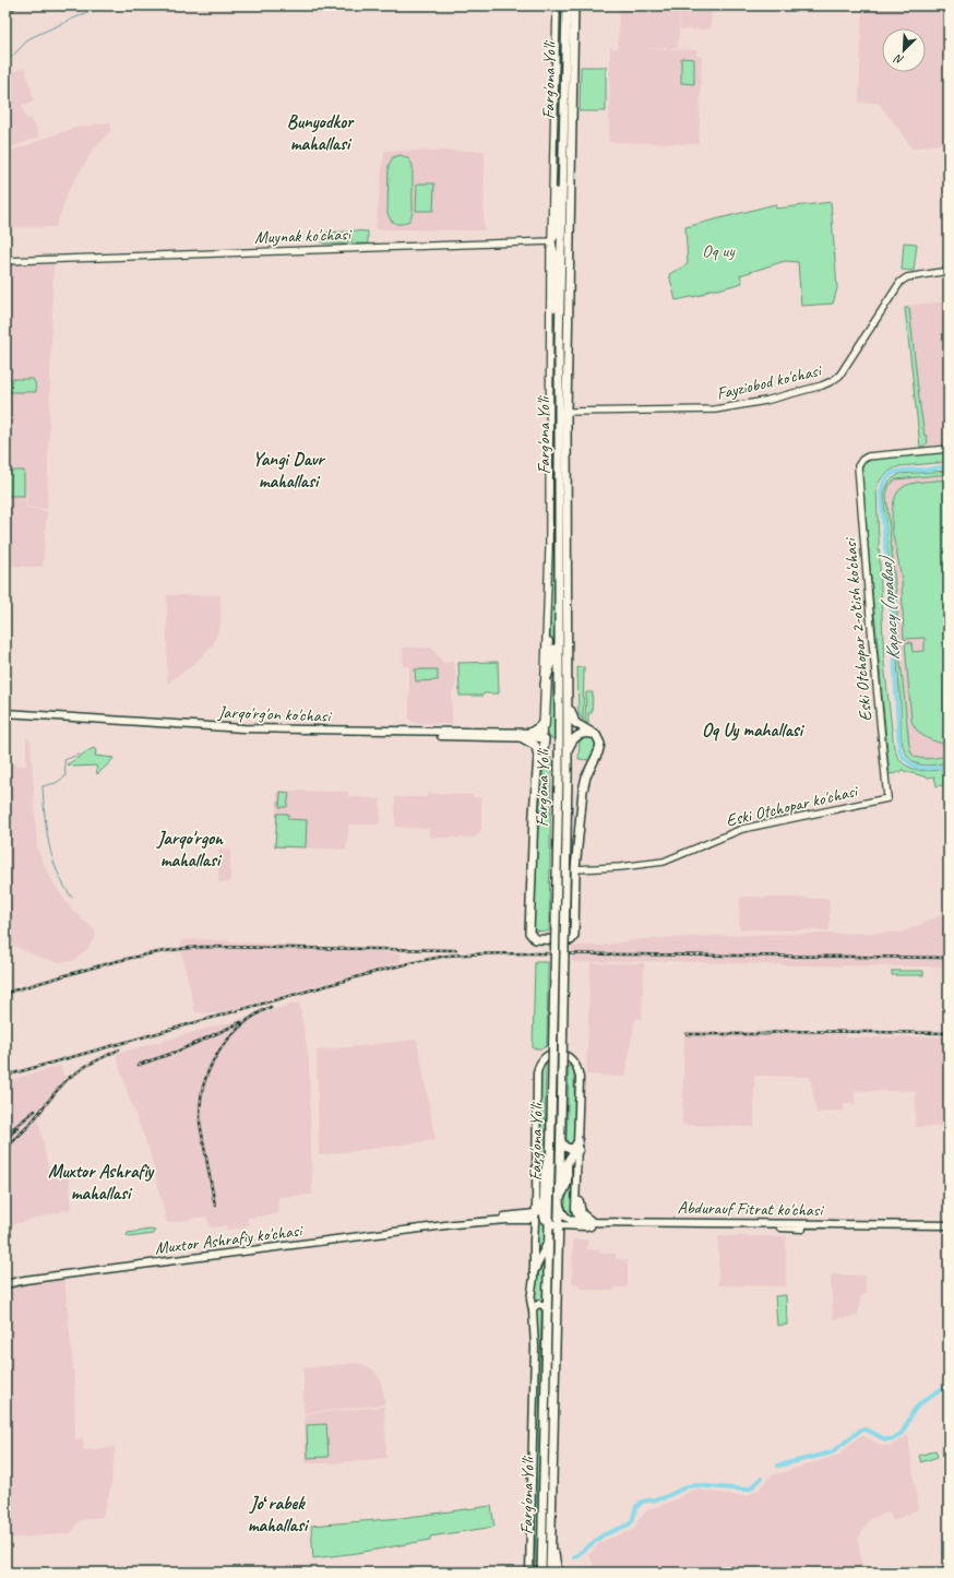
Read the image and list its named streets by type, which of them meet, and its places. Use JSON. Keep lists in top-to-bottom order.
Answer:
{
  "streets": {
    "main road": [
      "Farg'ona Yo'li",
      "Jarqo'rg'on ko'chasi",
      "Abdurauf Fitrat ko'chasi",
      "Muxtor Ashrafiy ko'chasi"
    ],
    "street": [
      "Muynak ko'chasi",
      "Fayziobod ko'chasi",
      "Eski Otchopar 2-o'tish ko'chasi",
      "Eski Otchopar ko'chasi"
    ]
  },
  "crossings": [
    ["Farg'ona Yo'li", "Muynak ko'chasi"],
    ["Farg'ona Yo'li", "Fayziobod ko'chasi"],
    ["Farg'ona Yo'li", "Jarqo'rg'on ko'chasi"],
    ["Farg'ona Yo'li", "Abdurauf Fitrat ko'chasi"],
    ["Eski Otchopar 2-o'tish ko'chasi", "Eski Otchopar ko'chasi"]
  ],
  "districts": [
    "Bunyodkor mahallasi",
    "Yangi Davr mahallasi",
    "Oq Uy mahallasi",
    "Jarqo'rgon mahallasi",
    "Muxtor Ashrafiy mahallasi",
    "Joʻrabek mahallasi"
  ],
  "water": ["Карасу (правая)"],
  "parks": ["Oq uy"],
  "north": "bottom left"
}
